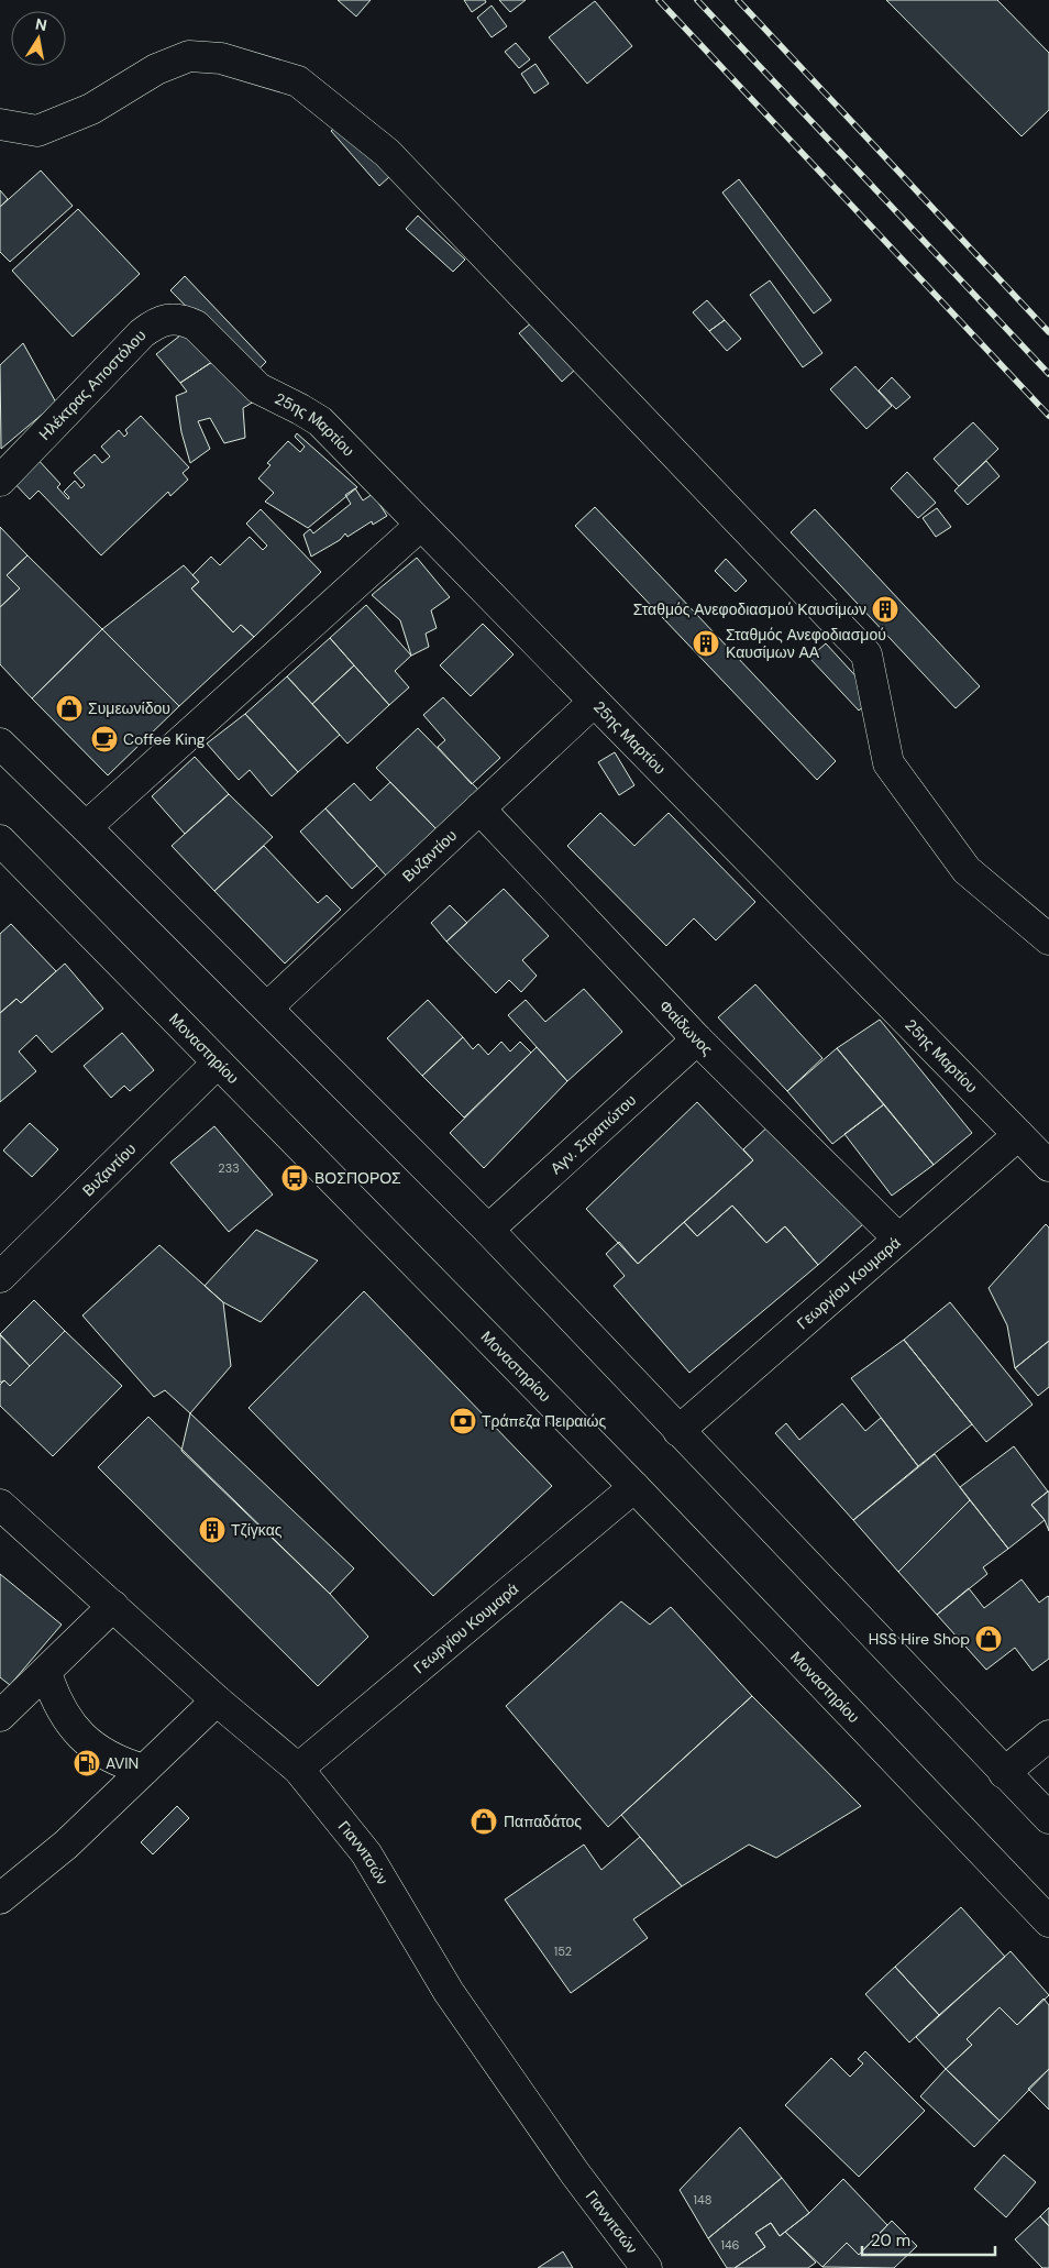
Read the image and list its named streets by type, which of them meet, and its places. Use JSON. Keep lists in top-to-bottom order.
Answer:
{
  "streets": {
    "street": [
      "Ηλέκτρας Αποστόλου",
      "25ης Μαρτίου",
      "Βυζαντίου",
      "Φαίδωνος",
      "Μοναστηρίου",
      "Αγν. Στρατιώτου",
      "Γεωργίου Κουμαρά",
      "Γιαννιτσών"
    ]
  },
  "crossings": [
    ["Ηλέκτρας Αποστόλου", "25ης Μαρτίου"],
    ["25ης Μαρτίου", "Βυζαντίου"],
    ["25ης Μαρτίου", "Γεωργίου Κουμαρά"],
    ["Βυζαντίου", "Φαίδωνος"],
    ["Βυζαντίου", "Μοναστηρίου"],
    ["Φαίδωνος", "Αγν. Στρατιώτου"],
    ["Φαίδωνος", "Γεωργίου Κουμαρά"],
    ["Μοναστηρίου", "Γεωργίου Κουμαρά"],
    ["Γεωργίου Κουμαρά", "Γιαννιτσών"]
  ],
  "places": {
    "building": ["Σταθμός Ανεφοδιασμού Καυσίμων", "Σταθμός Ανεφοδιασμού Καυσίμων ΑΑ", "Τζίγκας"],
    "shop": ["Συμεωνίδου", "HSS Hire Shop", "Παπαδάτος"],
    "cafe": ["Coffee King"],
    "bus stop": ["ΒΟΣΠΟΡΟΣ"],
    "bank": ["Τράπεζα Πειραιώς"],
    "fuel station": ["AVIN"]
  },
  "house_numbers": [
    "233",
    "152",
    "148",
    "146"
  ],
  "scale_bar": "20 m",
  "north": "top"
}
